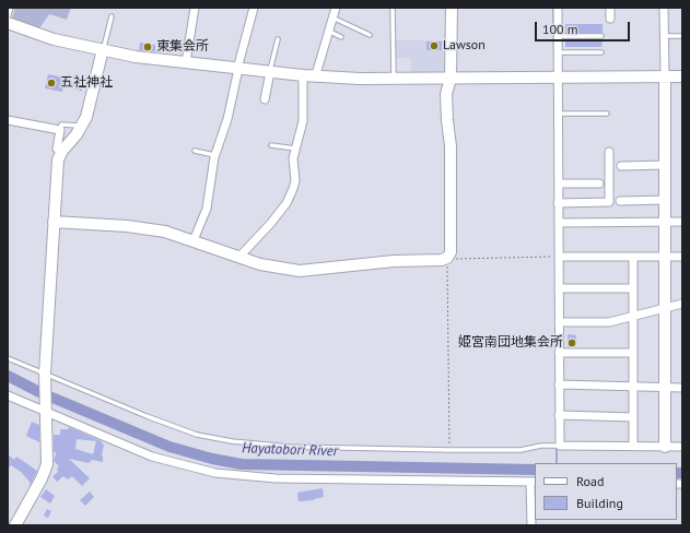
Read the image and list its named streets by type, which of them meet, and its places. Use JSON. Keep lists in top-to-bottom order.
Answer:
{
  "water": ["Hayatobori River"],
  "places": [
    "Lawson",
    "東集会所",
    "五社神社",
    "姫宮南団地集会所"
  ],
  "legend": ["Road", "Building"],
  "scale_bar": "100 m"
}
